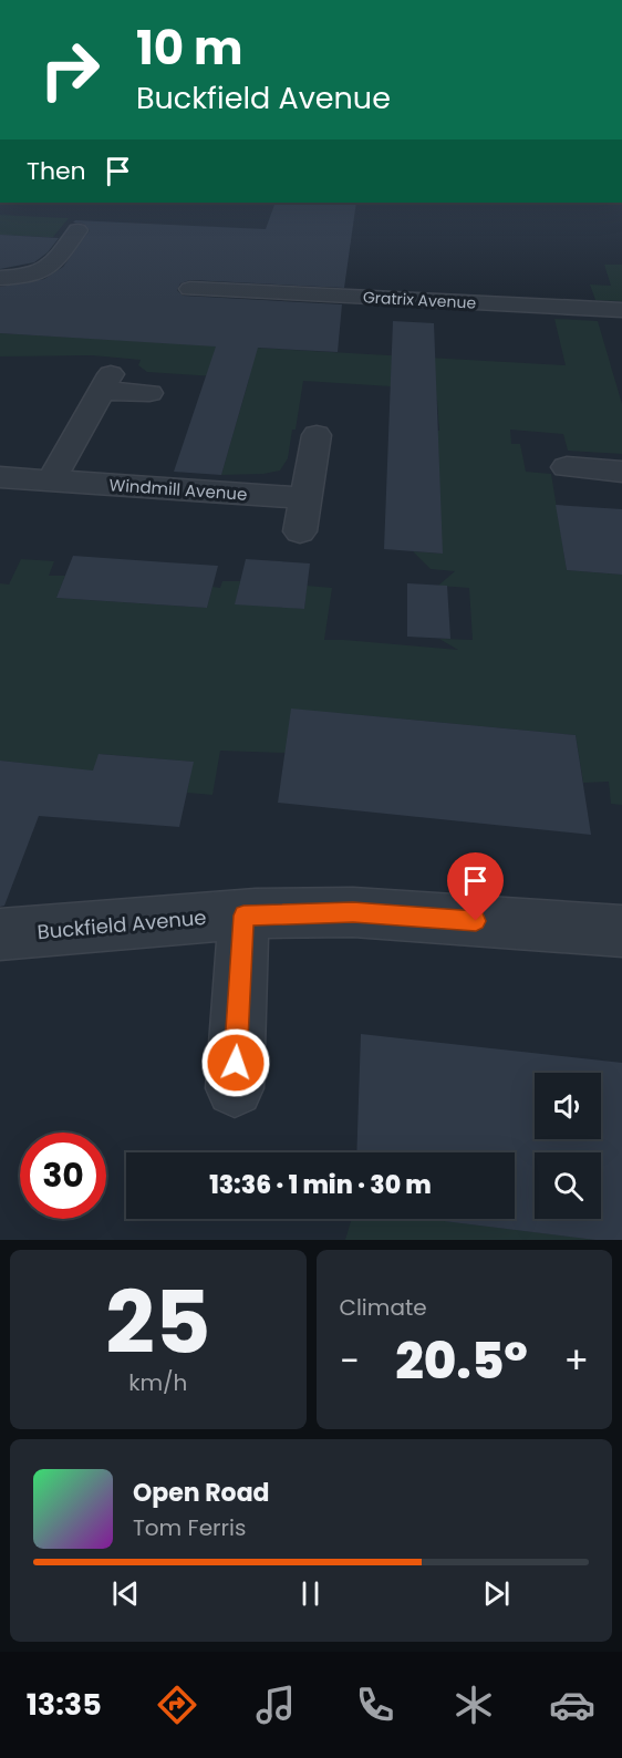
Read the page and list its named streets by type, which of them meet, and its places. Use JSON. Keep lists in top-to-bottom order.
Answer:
{
  "streets": {
    "street": ["Gratrix Avenue", "Windmill Avenue", "Buckfield Avenue"]
  },
  "page": {
    "turn": ["10 m", "Buckfield Avenue"],
    "then": "Then",
    "limit": "30",
    "trip": "13:36 · 1 min · 30 m",
    "tile": [
      ["25", "km/h"],
      "Climate"
    ],
    "heat": ["−", "20.5°", "+"],
    "song": ["Open Road", "Tom Ferris"],
    "tabs": "13:35"
  }
}
